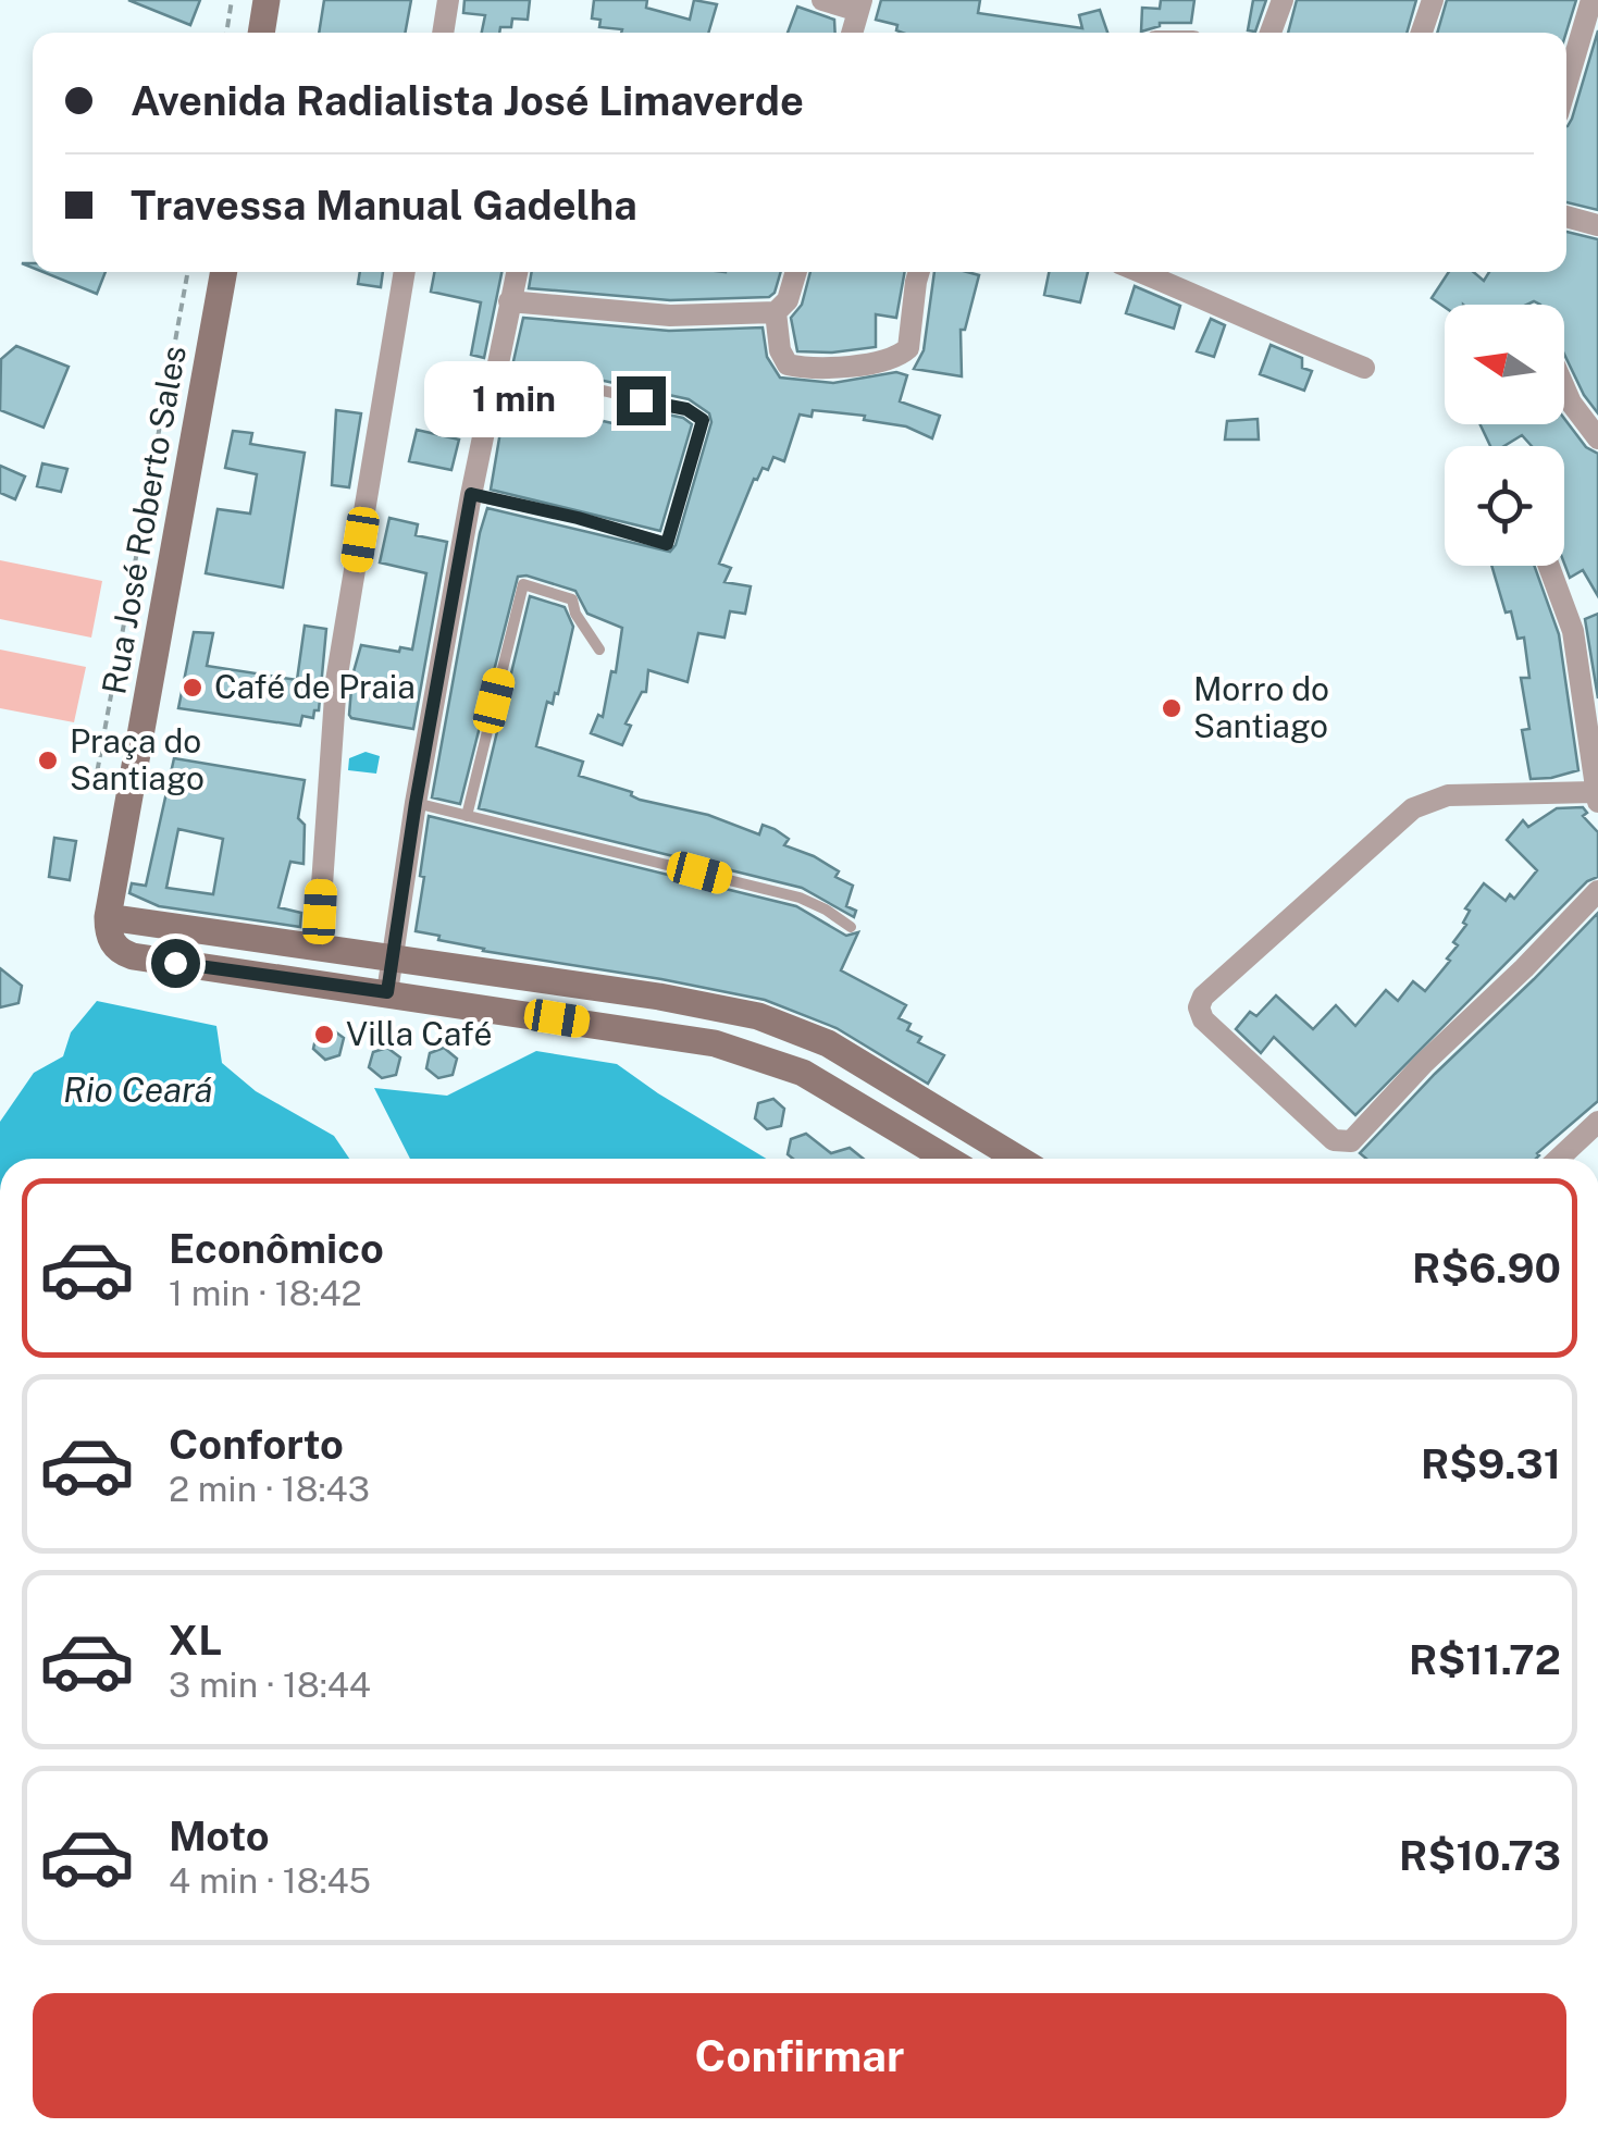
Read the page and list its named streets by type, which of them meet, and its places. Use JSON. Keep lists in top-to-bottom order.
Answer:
{
  "streets": {
    "main road": ["Rua José Roberto Sales"]
  },
  "water": ["Rio Ceará"],
  "places": [
    "Café de Praia",
    "Morro do Santiago",
    "Praça do Santiago",
    "Villa Café"
  ],
  "north": "left",
  "page": {
    "banner": ["Avenida Radialista José Limaverde", "Travessa Manual Gadelha"],
    "bubble": "1 min",
    "list": [
      {
        "name": "Econômico",
        "note": "1 min · 18:42",
        "value": "R$6.90"
      },
      {
        "name": "Conforto",
        "note": "2 min · 18:43",
        "value": "R$9.31"
      },
      {
        "name": "XL",
        "note": "3 min · 18:44",
        "value": "R$11.72"
      },
      {
        "name": "Moto",
        "note": "4 min · 18:45",
        "value": "R$10.73"
      }
    ],
    "buttons": "Confirmar"
  }
}
